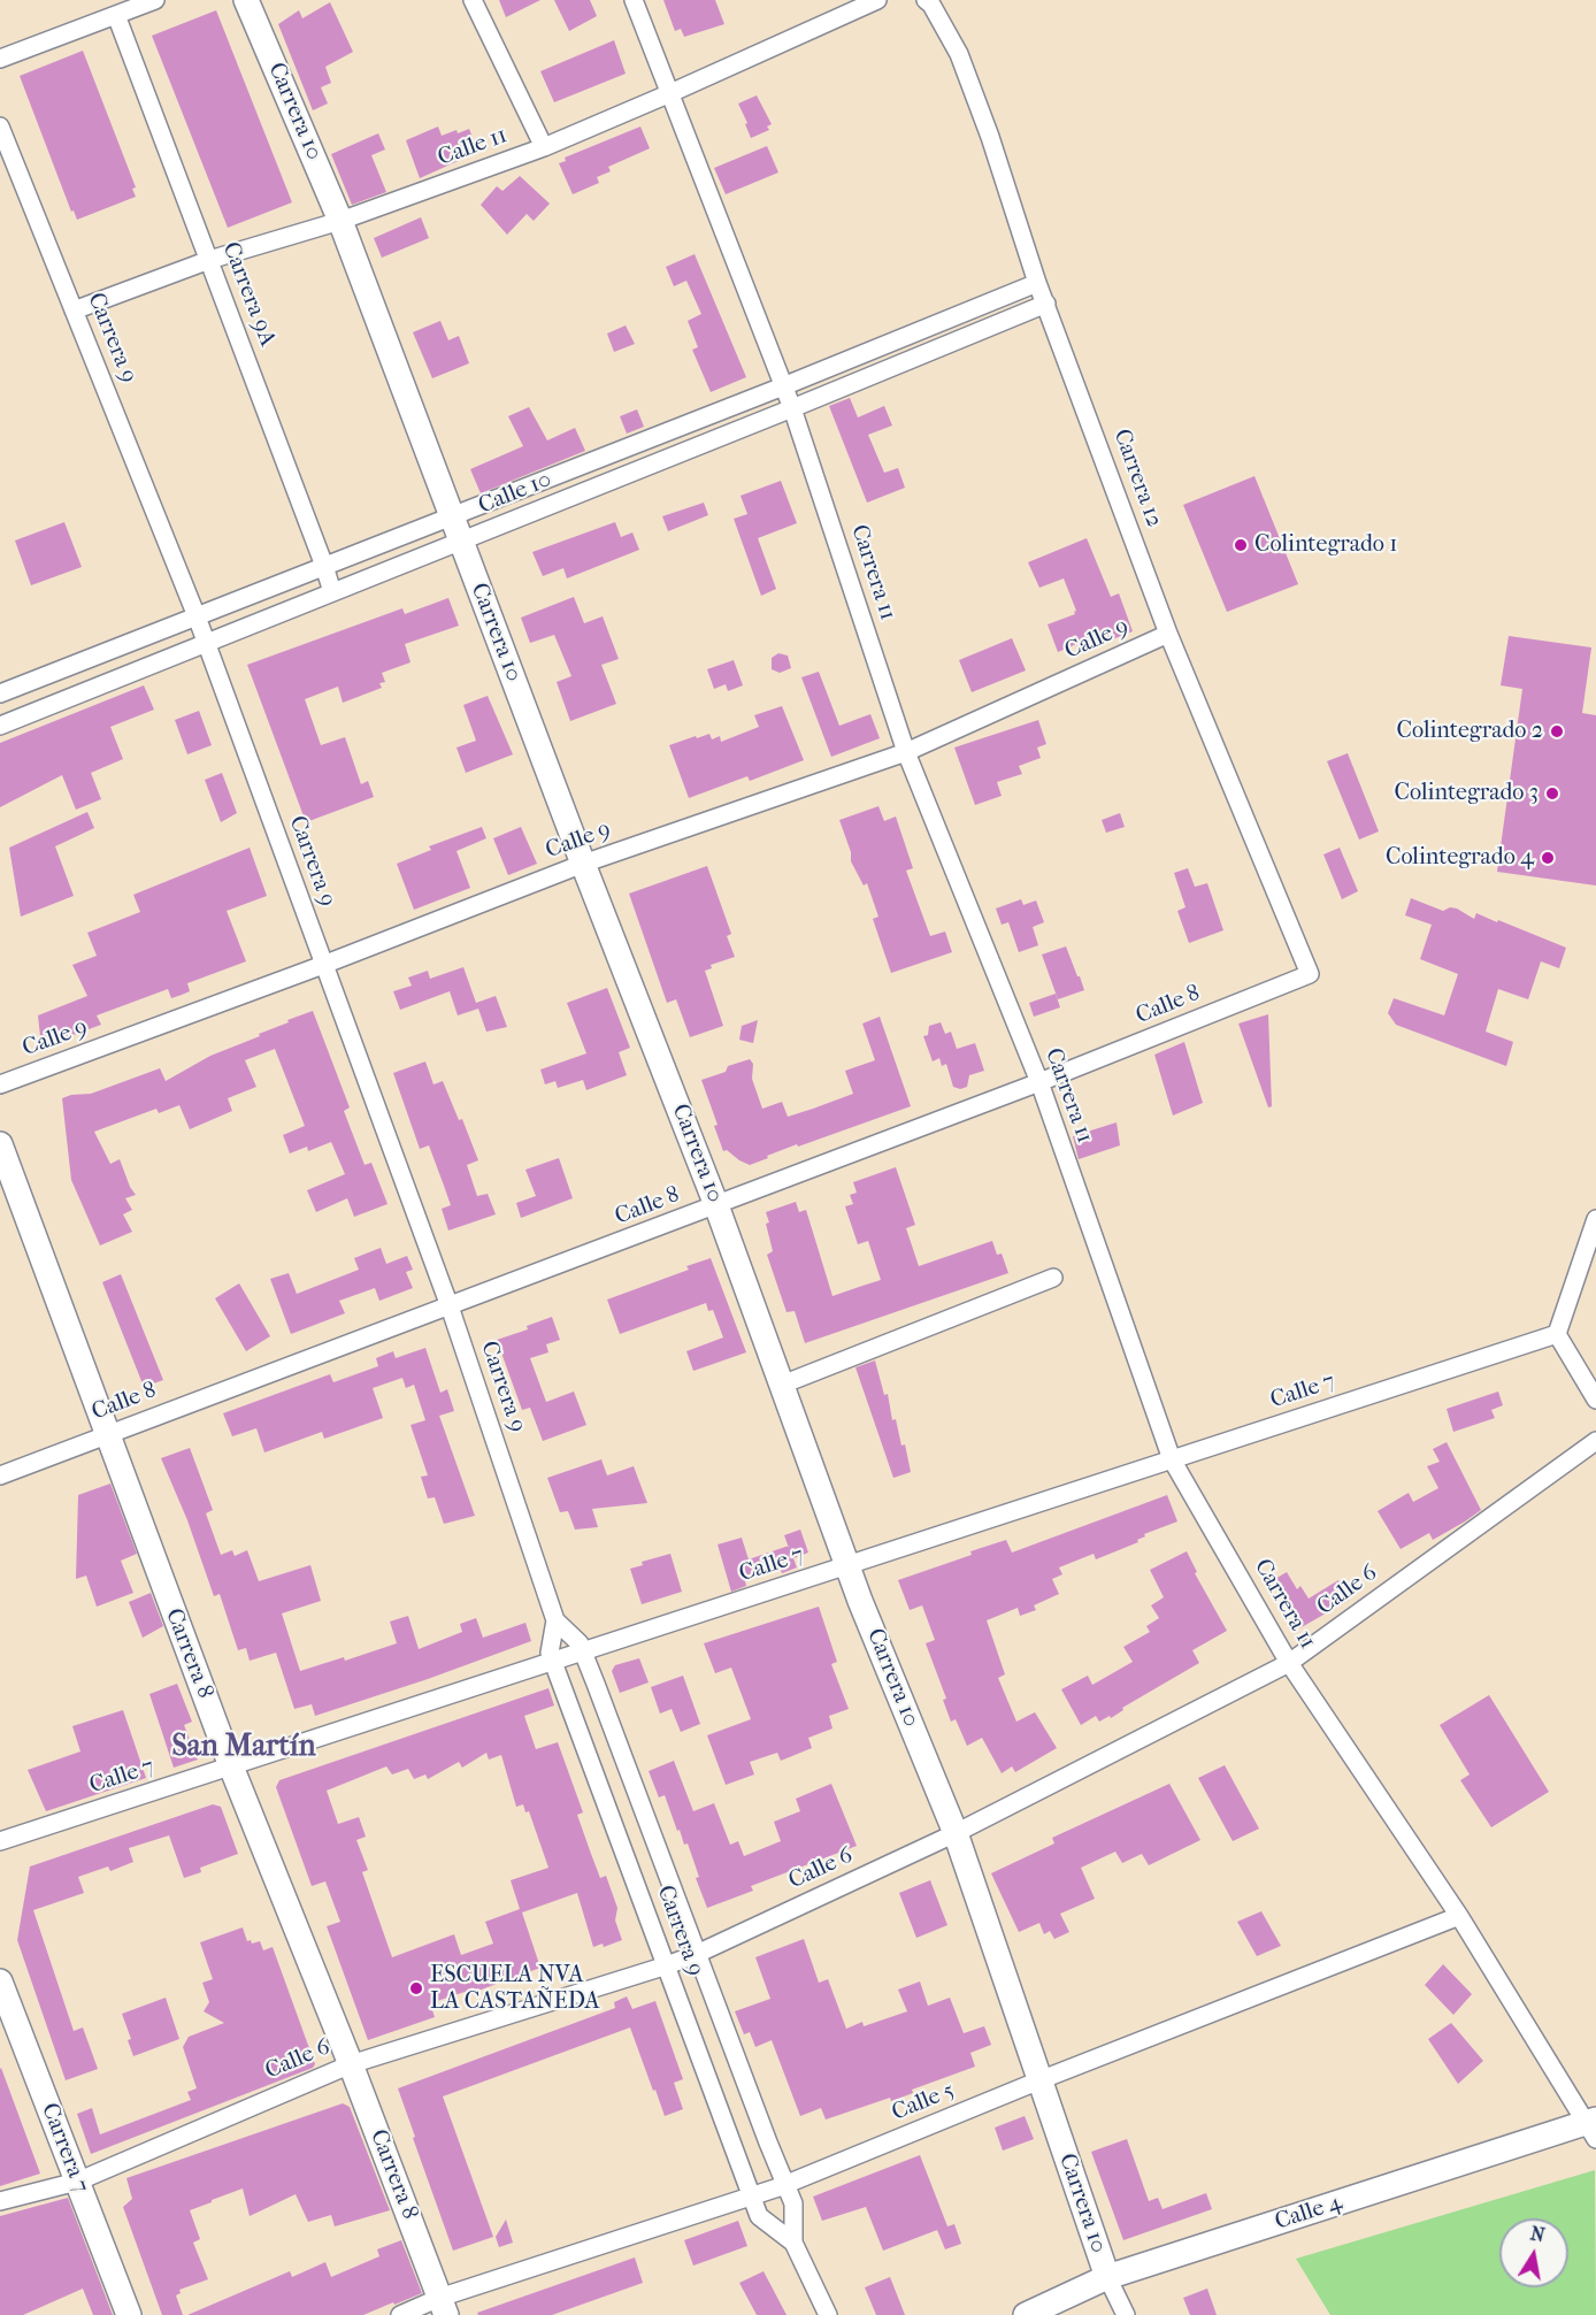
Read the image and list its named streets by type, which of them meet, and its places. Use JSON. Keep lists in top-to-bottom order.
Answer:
{
  "streets": {
    "street": [
      "Carrera 10",
      "Calle 11",
      "Carrera 9A",
      "Carrera 9",
      "Carrera 12",
      "Calle 10",
      "Carrera 11",
      "Calle 9",
      "Calle 8",
      "Calle 7",
      "Calle 6",
      "Carrera 8",
      "Calle 5",
      "Carrera 7",
      "Calle 4"
    ]
  },
  "crossings": [
    ["Carrera 10", "Calle 11"],
    ["Carrera 10", "Calle 10"],
    ["Carrera 10", "Calle 9"],
    ["Carrera 10", "Calle 8"],
    ["Carrera 10", "Calle 7"],
    ["Carrera 10", "Calle 6"],
    ["Carrera 10", "Calle 5"],
    ["Carrera 10", "Calle 4"],
    ["Calle 11", "Carrera 9A"],
    ["Calle 11", "Carrera 9"],
    ["Calle 11", "Carrera 11"],
    ["Carrera 9A", "Calle 10"],
    ["Carrera 9", "Calle 10"],
    ["Carrera 9", "Calle 9"],
    ["Carrera 9", "Calle 8"],
    ["Carrera 9", "Calle 7"],
    ["Carrera 9", "Calle 6"],
    ["Carrera 9", "Calle 5"],
    ["Carrera 12", "Calle 10"],
    ["Carrera 12", "Calle 9"],
    ["Carrera 12", "Calle 8"],
    ["Calle 10", "Carrera 11"],
    ["Carrera 11", "Calle 9"],
    ["Carrera 11", "Calle 8"],
    ["Carrera 11", "Calle 7"],
    ["Carrera 11", "Calle 6"],
    ["Carrera 11", "Calle 5"],
    ["Carrera 11", "Calle 4"],
    ["Calle 8", "Carrera 8"],
    ["Calle 7", "Carrera 8"],
    ["Calle 6", "Carrera 8"],
    ["Calle 6", "Carrera 7"],
    ["Carrera 8", "Calle 5"]
  ],
  "districts": ["San Martín"],
  "places": [
    "Colintegrado 1",
    "Colintegrado 2",
    "Colintegrado 3",
    "Colintegrado 4",
    "ESCUELA NVA LA CASTAÑEDA"
  ],
  "north": "top"
}
